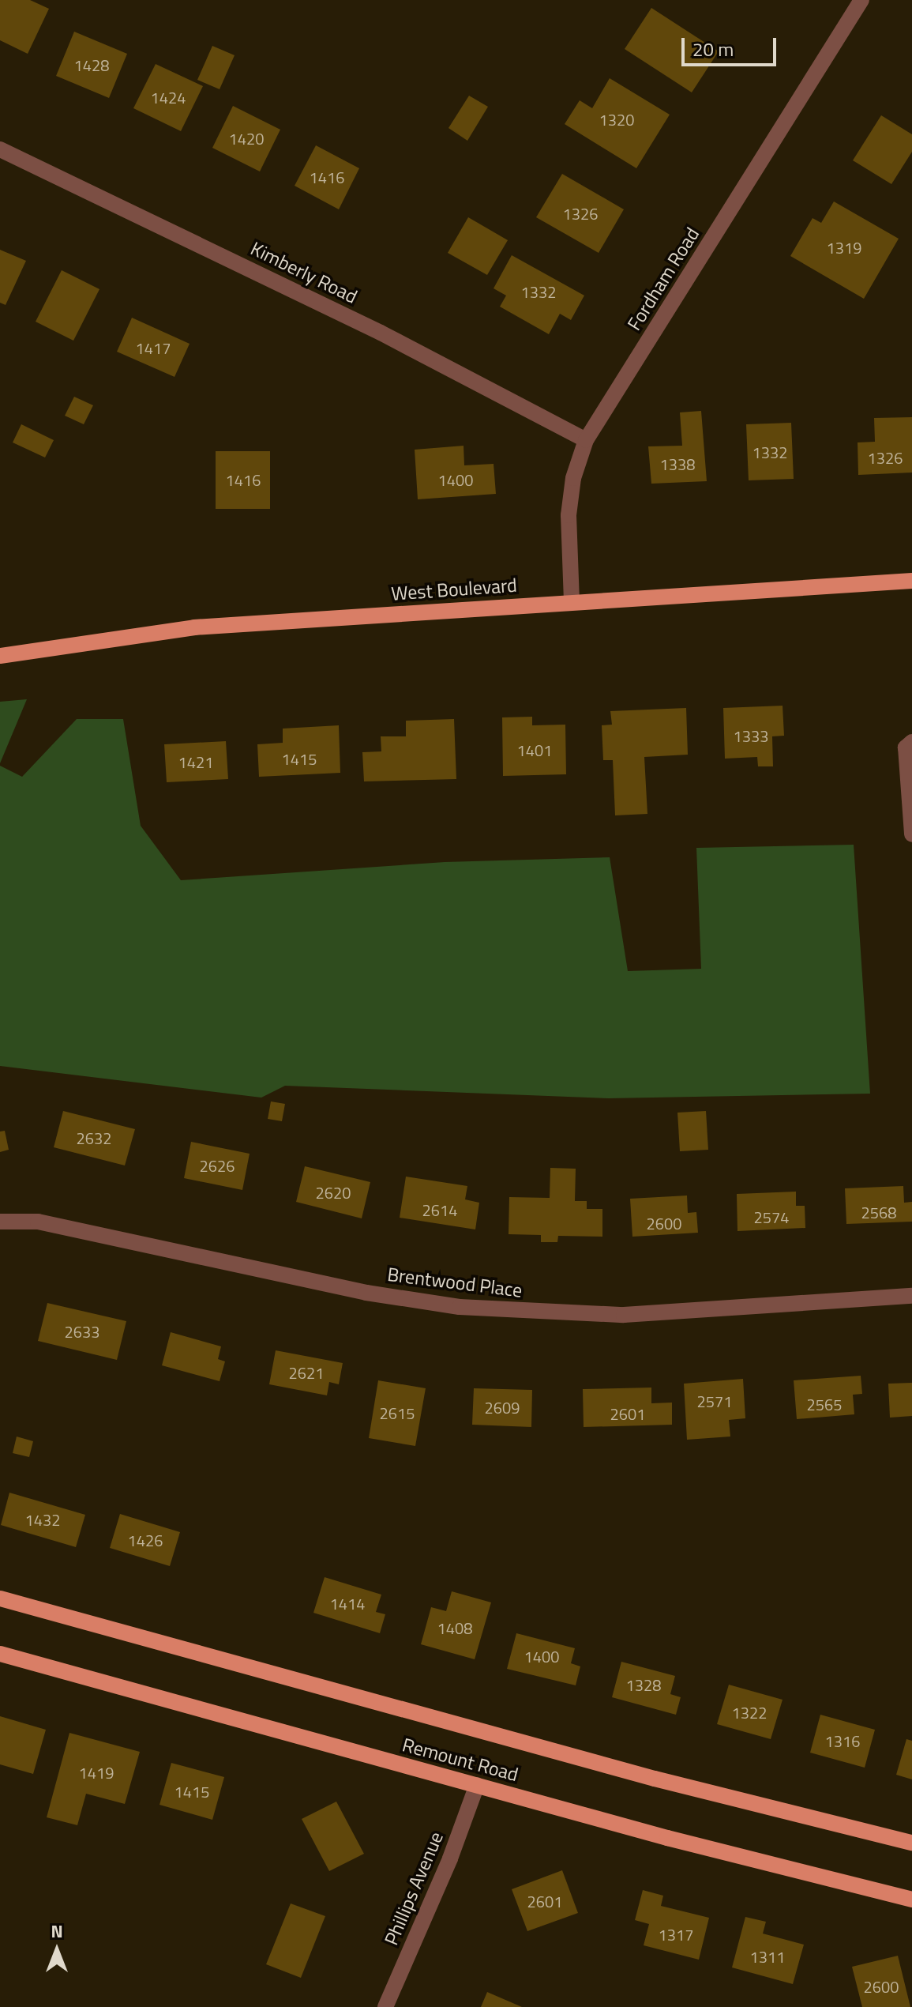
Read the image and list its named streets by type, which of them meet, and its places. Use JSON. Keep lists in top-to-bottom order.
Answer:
{
  "streets": {
    "main road": ["West Boulevard", "Remount Road"],
    "street": [
      "Kimberly Road",
      "Fordham Road",
      "Brentwood Place",
      "Phillips Avenue"
    ]
  },
  "crossings": [
    ["Kimberly Road", "Fordham Road"],
    ["Fordham Road", "West Boulevard"],
    ["Remount Road", "Phillips Avenue"]
  ],
  "house_numbers": [
    "1428",
    "1424",
    "1320",
    "1420",
    "1416",
    "1326",
    "1319",
    "1332",
    "1417",
    "1332",
    "1326",
    "1338",
    "1416",
    "1400",
    "1333",
    "1401",
    "1415",
    "1421",
    "2632",
    "2626",
    "2620",
    "2614",
    "2568",
    "2574",
    "2600",
    "2633",
    "2621",
    "2571",
    "2565",
    "2609",
    "2615",
    "2601",
    "1432",
    "1426",
    "1414",
    "1408",
    "1400",
    "1328",
    "1322",
    "1316",
    "1419",
    "1415",
    "2601",
    "1317",
    "1311",
    "2600"
  ],
  "scale_bar": "20 m",
  "north": "top"
}
